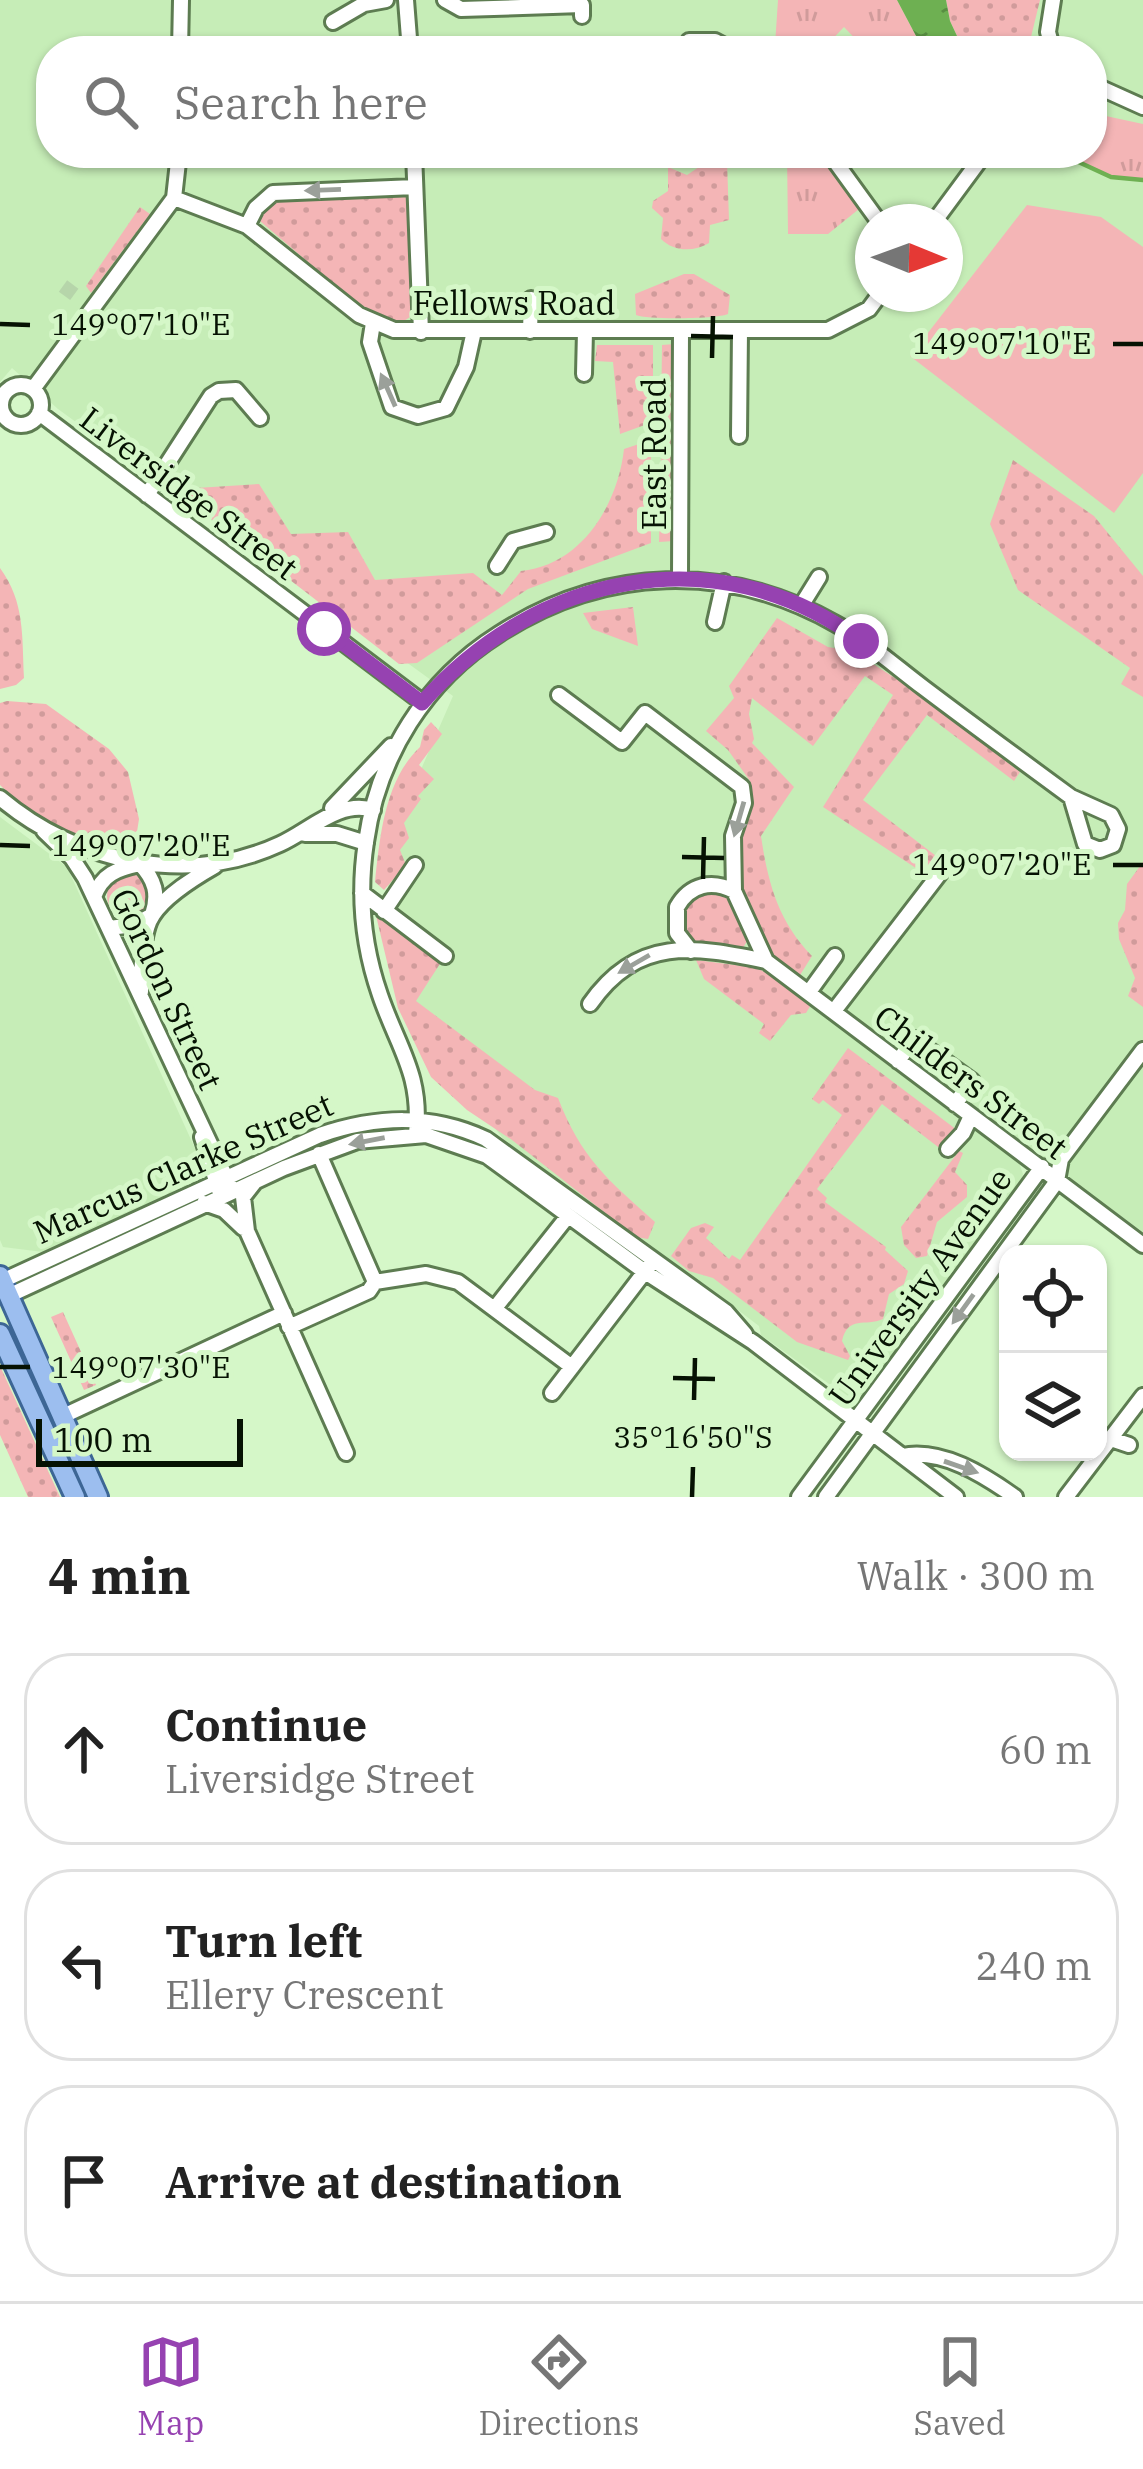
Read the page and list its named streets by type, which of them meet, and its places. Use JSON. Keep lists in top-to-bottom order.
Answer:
{
  "streets": {
    "street": [
      "Fellows Road",
      "East Road",
      "Liversidge Street",
      "Gordon Street",
      "Childers Street",
      "Marcus Clarke Street",
      "University Avenue"
    ]
  },
  "crossings": [
    ["Fellows Road", "East Road"],
    ["Gordon Street", "Marcus Clarke Street"],
    ["Childers Street", "University Avenue"],
    ["Marcus Clarke Street", "University Avenue"]
  ],
  "scale_bar": "100 m",
  "north": "right",
  "page": {
    "search": "Search here",
    "scale": "100 m",
    "heading": ["4 min", "Walk · 300 m"],
    "list": [
      ["Continue", "Liversidge Street", "60 m"],
      ["Turn left", "Ellery Crescent", "240 m"],
      "Arrive at destination"
    ],
    "nav": ["Map", "Directions", "Saved"]
  },
  "coordinates": [
    "149°07'10\"E",
    "149°07'20\"E",
    "149°07'30\"E",
    "35°16'50\"S"
  ]
}
